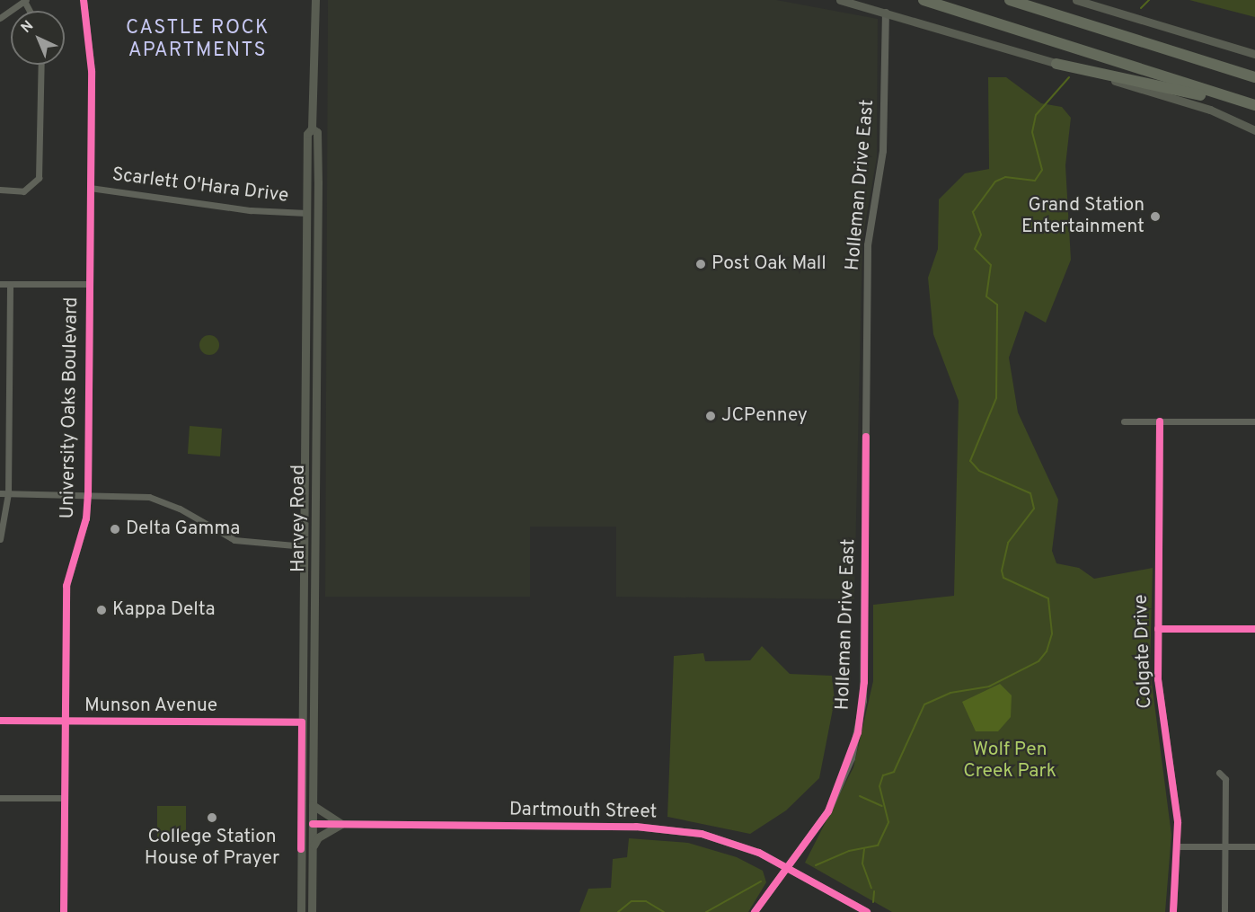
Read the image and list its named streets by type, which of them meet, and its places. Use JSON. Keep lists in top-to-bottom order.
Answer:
{
  "streets": {
    "main road": ["Harvey Road"],
    "street": [
      "Holleman Drive East",
      "Scarlett O'Hara Drive",
      "University Oaks Boulevard",
      "Colgate Drive",
      "Munson Avenue",
      "Dartmouth Street"
    ]
  },
  "crossings": [
    ["Holleman Drive East", "Dartmouth Street"],
    ["Scarlett O'Hara Drive", "University Oaks Boulevard"],
    ["Scarlett O'Hara Drive", "Harvey Road"],
    ["University Oaks Boulevard", "Munson Avenue"],
    ["Harvey Road", "Munson Avenue"],
    ["Harvey Road", "Dartmouth Street"]
  ],
  "districts": ["CASTLE ROCK APARTMENTS"],
  "parks": ["Wolf Pen Creek Park"],
  "places": [
    "Grand Station Entertainment",
    "Post Oak Mall",
    "JCPenney",
    "Delta Gamma",
    "Kappa Delta",
    "College Station House of Prayer"
  ],
  "north": "top left"
}
